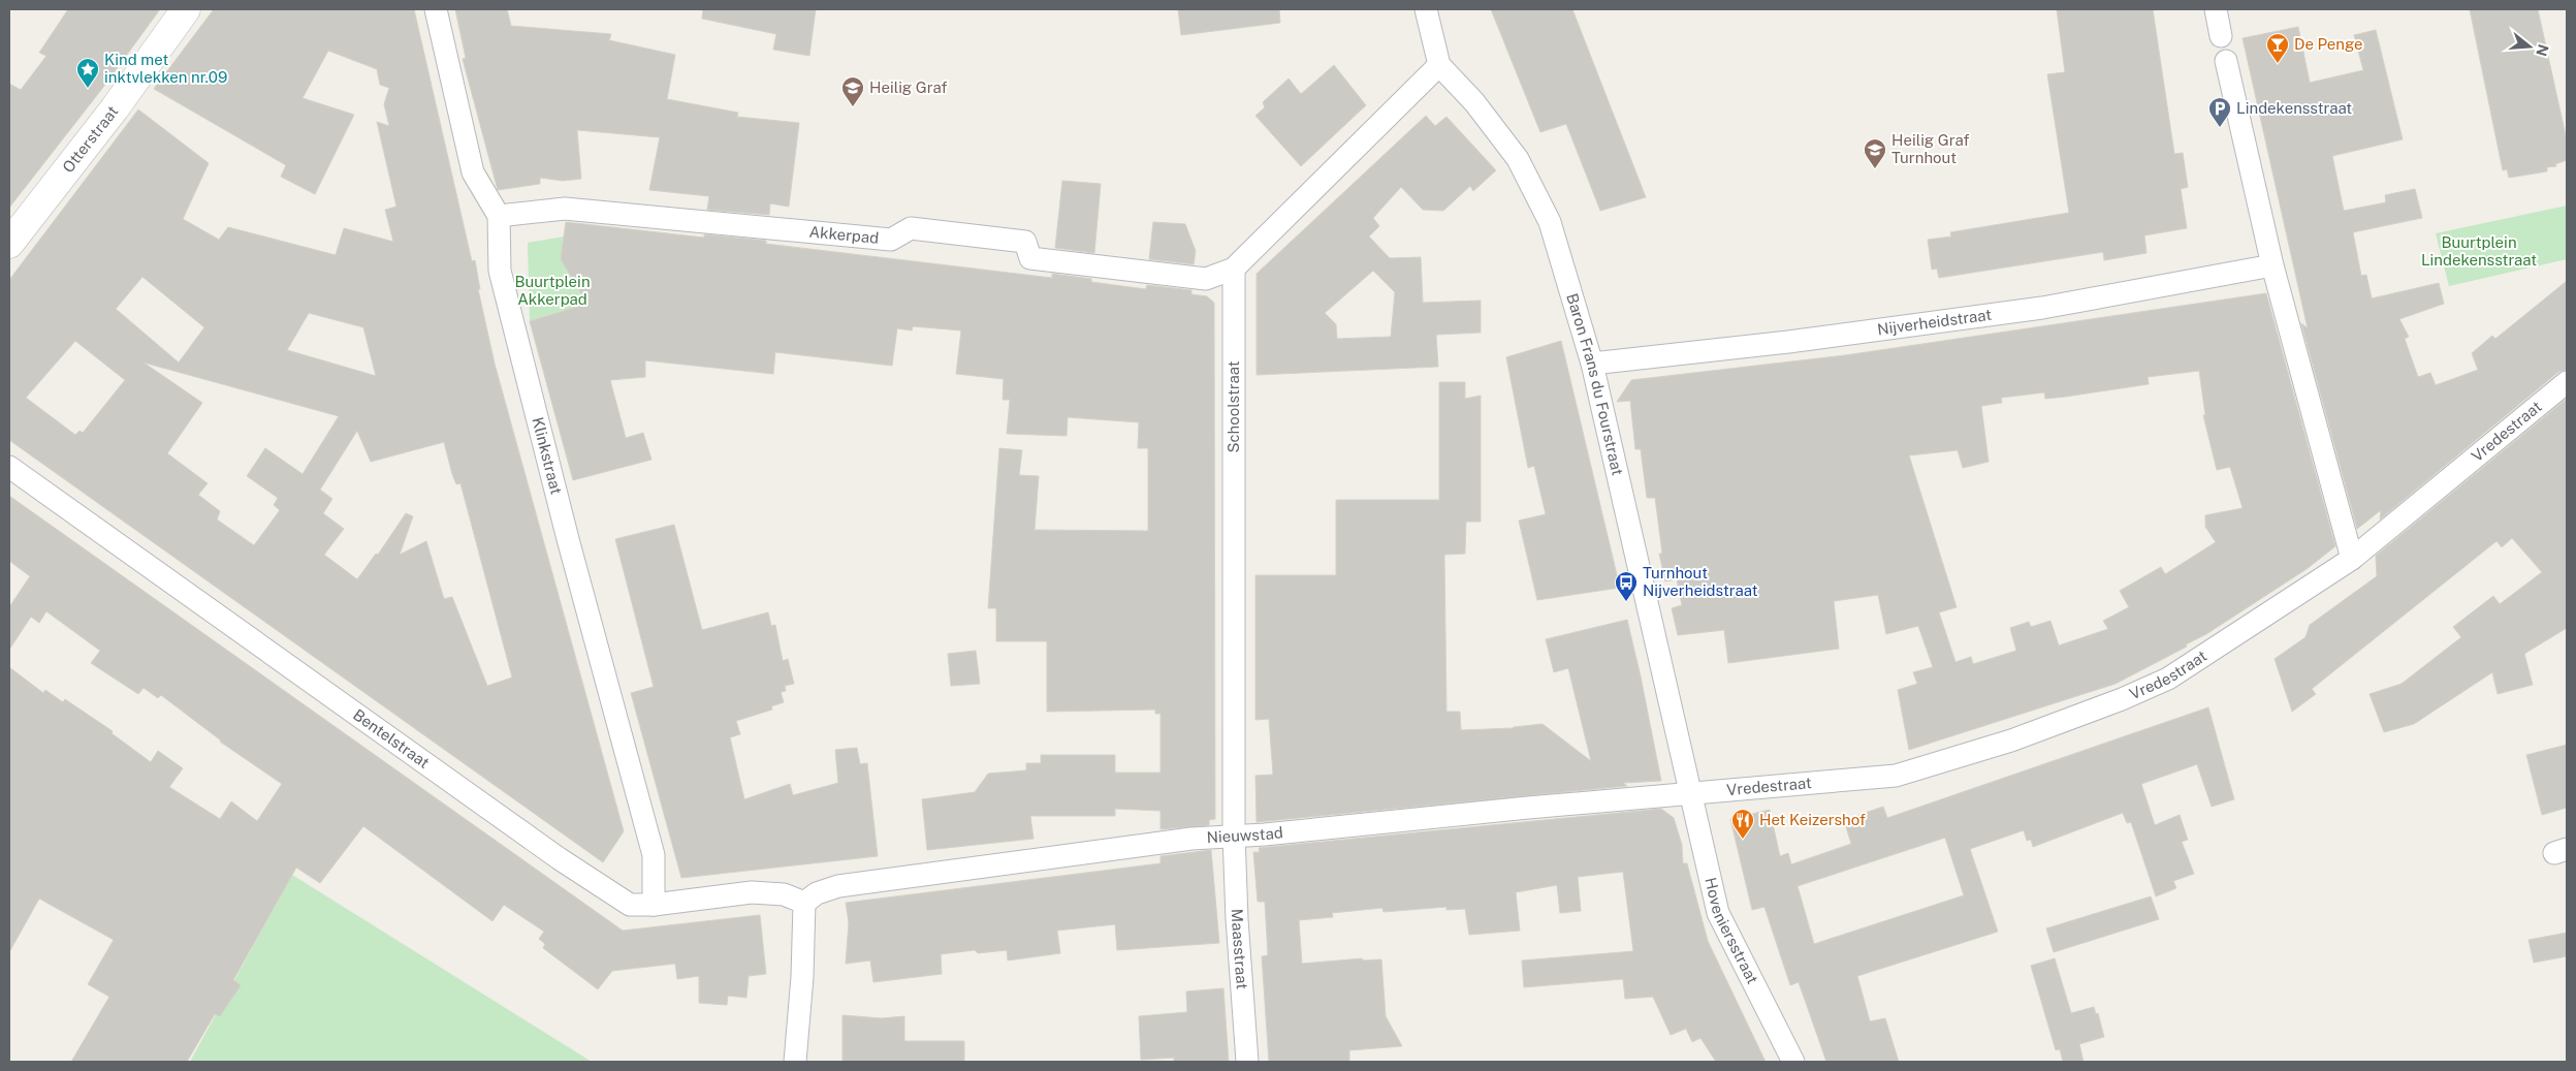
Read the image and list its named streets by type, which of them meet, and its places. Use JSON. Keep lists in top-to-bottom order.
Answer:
{
  "streets": {
    "street": [
      "Otterstraat",
      "Akkerpad",
      "Nijverheidstraat",
      "Baron Frans du Fourstraat",
      "Schoolstraat",
      "Vredestraat",
      "Klinkstraat",
      "Bentelstraat",
      "Nieuwstad",
      "Hoveniersstraat",
      "Maasstraat"
    ]
  },
  "crossings": [
    ["Akkerpad", "Schoolstraat"],
    ["Akkerpad", "Klinkstraat"],
    ["Nijverheidstraat", "Baron Frans du Fourstraat"],
    ["Baron Frans du Fourstraat", "Vredestraat"],
    ["Baron Frans du Fourstraat", "Nieuwstad"],
    ["Baron Frans du Fourstraat", "Hoveniersstraat"],
    ["Schoolstraat", "Nieuwstad"],
    ["Schoolstraat", "Maasstraat"],
    ["Vredestraat", "Nieuwstad"],
    ["Vredestraat", "Hoveniersstraat"],
    ["Klinkstraat", "Bentelstraat"],
    ["Bentelstraat", "Nieuwstad"],
    ["Nieuwstad", "Hoveniersstraat"],
    ["Nieuwstad", "Maasstraat"]
  ],
  "parks": ["Buurtplein Lindekensstraat", "Buurtplein Akkerpad"],
  "places": {
    "bar": ["De Penge"],
    "place": ["Kind met inktvlekken nr.09"],
    "school or university": ["Heilig Graf", "Heilig Graf Turnhout"],
    "parking": ["Lindekensstraat"],
    "bus stop": ["Turnhout Nijverheidstraat"],
    "restaurant": ["Het Keizershof"]
  },
  "north": "right"
}
